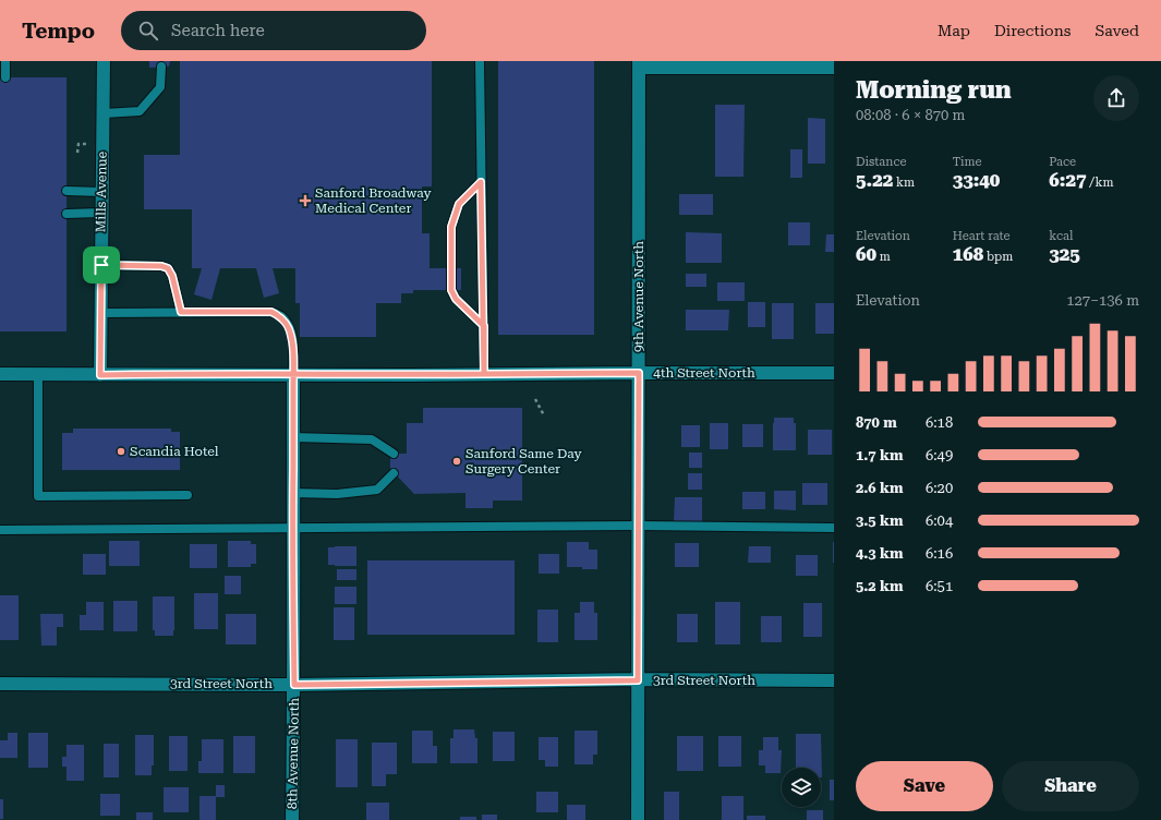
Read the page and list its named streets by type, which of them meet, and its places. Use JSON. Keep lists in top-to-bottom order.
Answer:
{
  "streets": {
    "street": [
      "Mills Avenue",
      "9th Avenue North",
      "4th Street North",
      "3rd Street North",
      "8th Avenue North"
    ]
  },
  "crossings": [
    ["Mills Avenue", "4th Street North"],
    ["9th Avenue North", "4th Street North"],
    ["9th Avenue North", "3rd Street North"],
    ["4th Street North", "8th Avenue North"],
    ["3rd Street North", "8th Avenue North"]
  ],
  "places": {
    "health": ["Sanford Broadway Medical Center"],
    "other": ["Scandia Hotel", "Sanford Same Day Surgery Center"]
  },
  "page": {
    "header": "Tempo",
    "search": "Search here",
    "nav": ["Map", "Directions", "Saved"],
    "heading": ["Morning run", "08:08 · 6 × 870 m"],
    "stats": [
      ["Distance", "5.22 km"],
      ["Time", "33:40"],
      ["Pace", "6:27 /km"],
      ["Elevation", "60 m"],
      ["Heart rate", "168 bpm"],
      ["kcal", "325"]
    ],
    "chart": ["Elevation", "127–136 m"],
    "list": [
      {
        "name": "870 m",
        "note": "6:18"
      },
      {
        "name": "1.7 km",
        "note": "6:49"
      },
      {
        "name": "2.6 km",
        "note": "6:20"
      },
      {
        "name": "3.5 km",
        "note": "6:04"
      },
      {
        "name": "4.3 km",
        "note": "6:16"
      },
      {
        "name": "5.2 km",
        "note": "6:51"
      }
    ],
    "buttons": ["Save", "Share"]
  }
}
